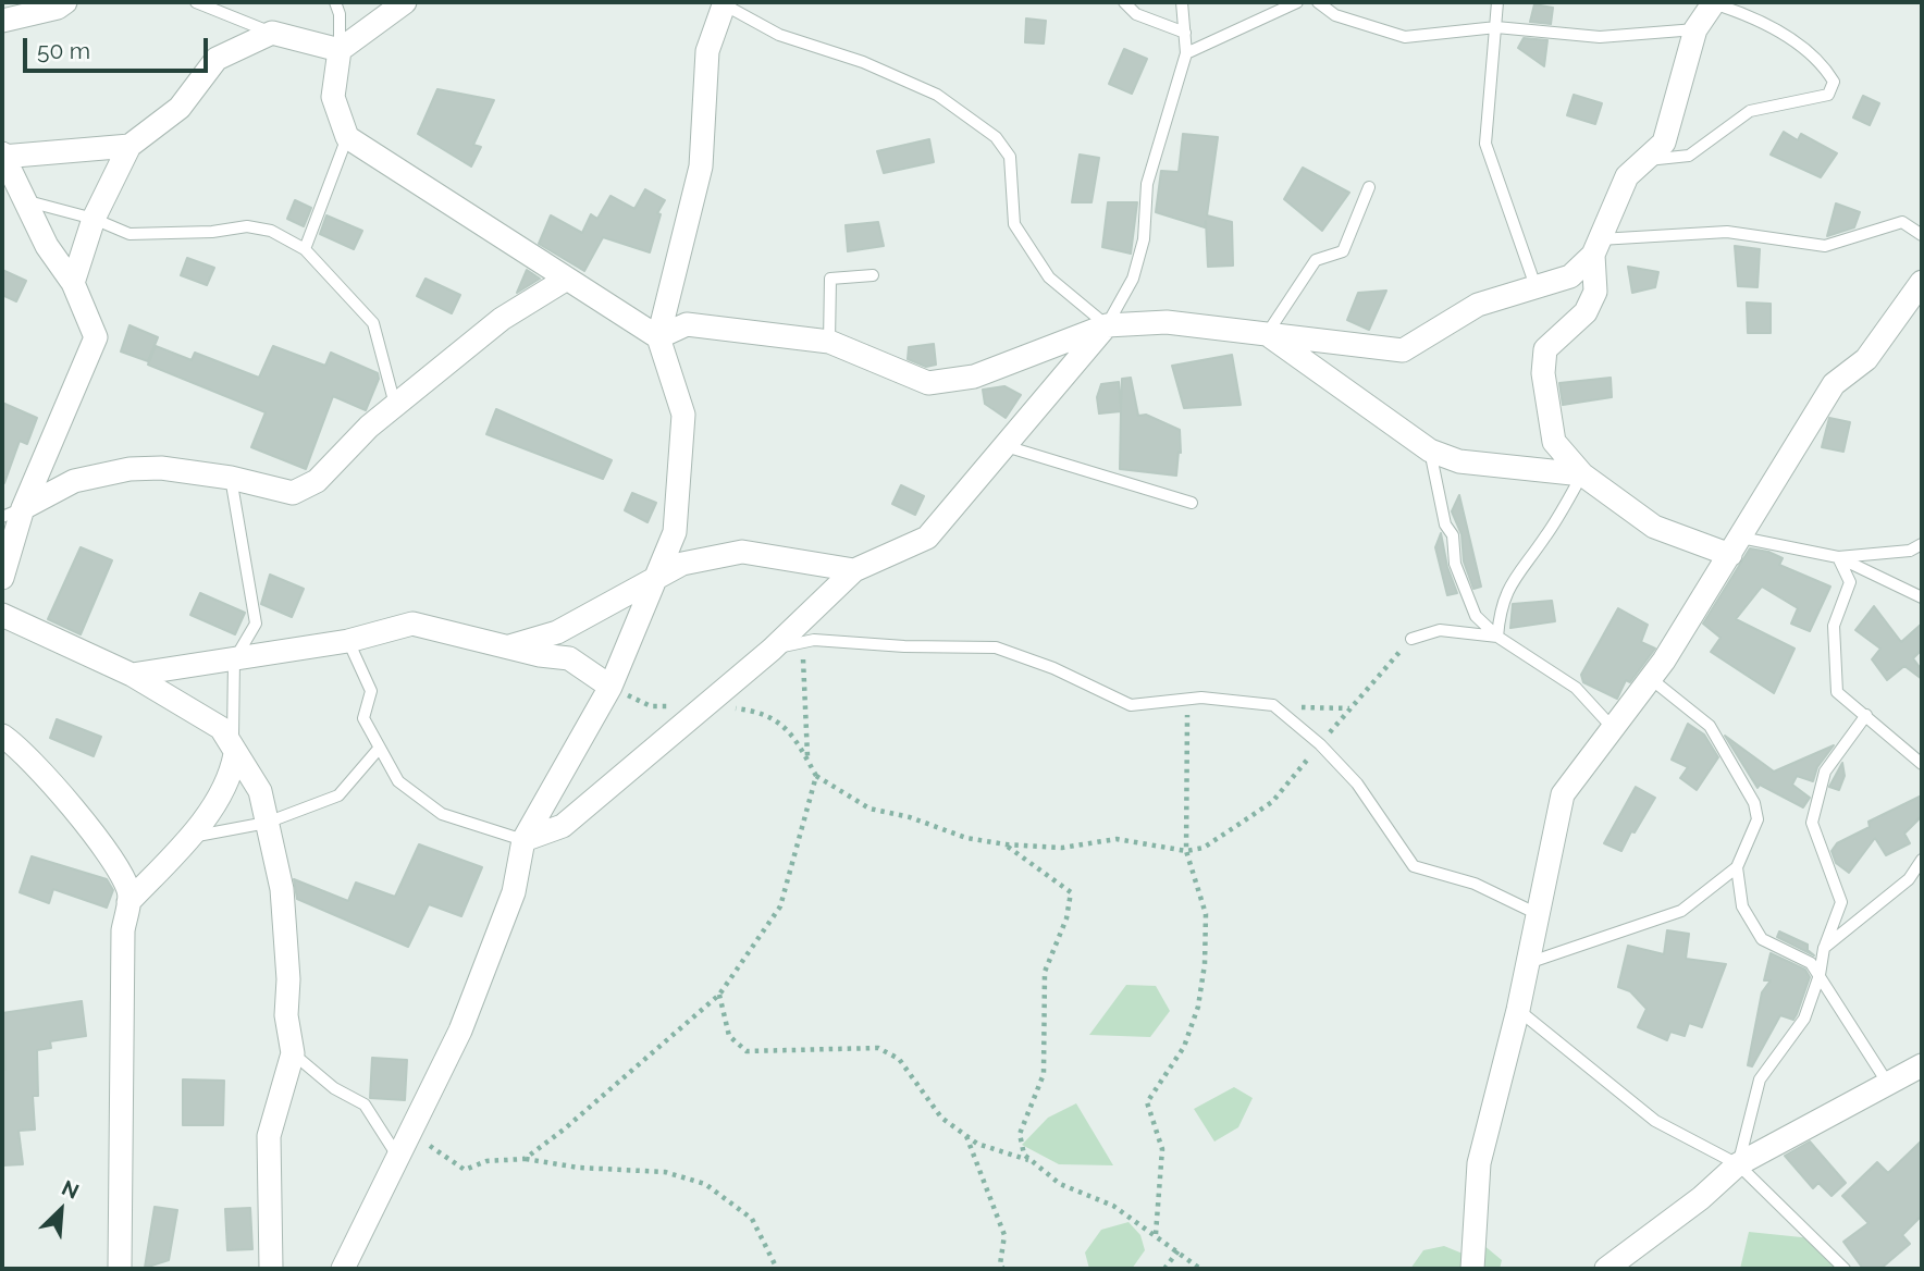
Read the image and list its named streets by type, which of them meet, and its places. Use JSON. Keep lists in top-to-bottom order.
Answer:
{
  "scale_bar": "50 m",
  "north": "top right"
}
